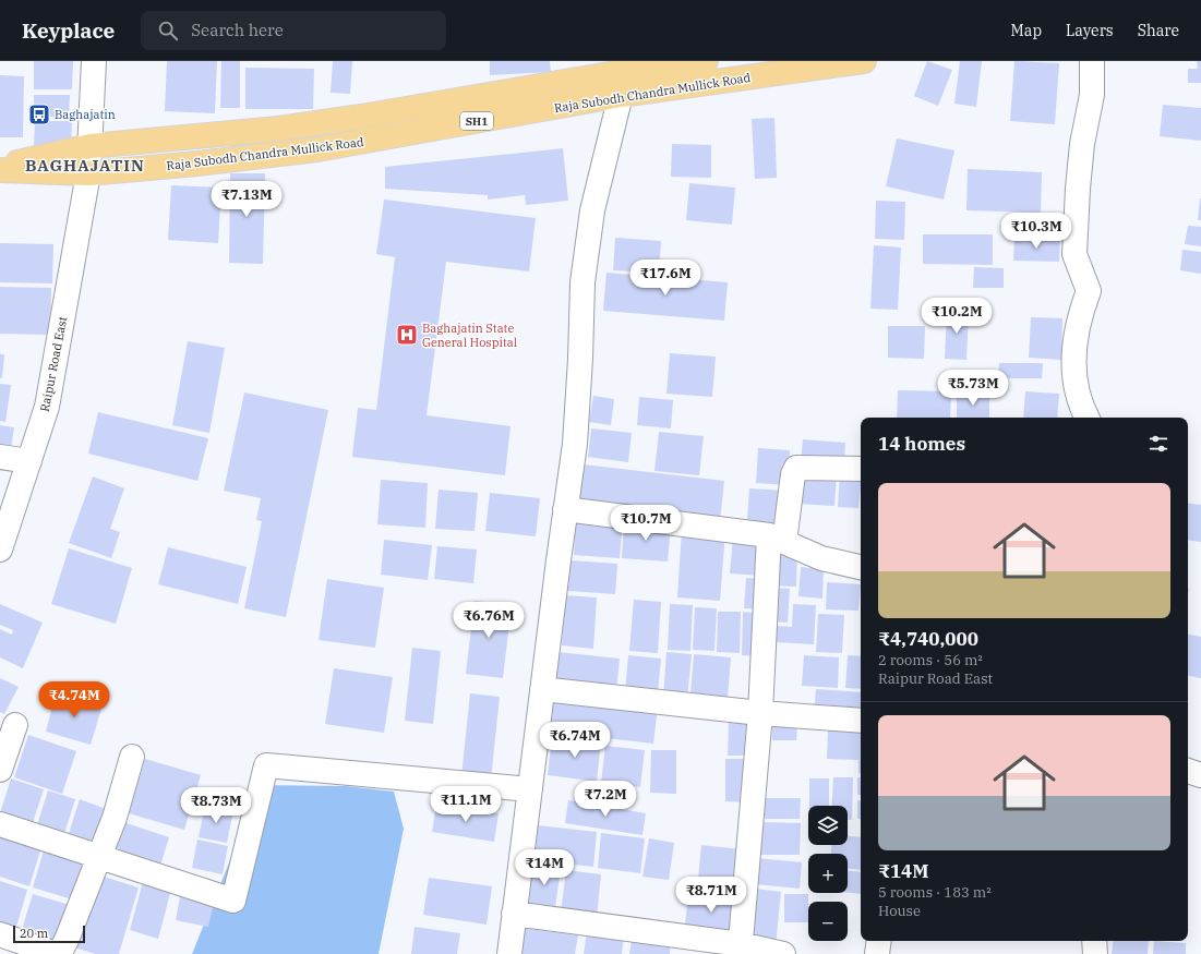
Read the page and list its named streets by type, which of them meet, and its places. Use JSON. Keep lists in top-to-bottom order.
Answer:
{
  "streets": {
    "main road": ["Raja Subodh Chandra Mullick Road", "SH1"],
    "street": ["Raipur Road East"]
  },
  "crossings": [
    ["Raja Subodh Chandra Mullick Road", "Raipur Road East"]
  ],
  "districts": ["BAGHAJATIN"],
  "places": {
    "bus stop": ["Baghajatin"],
    "hospital": ["Baghajatin State General Hospital"]
  },
  "scale_bar": "20 m",
  "page": {
    "header": "Keyplace",
    "search": "Search here",
    "nav": ["Map", "Layers", "Share"],
    "price": [
      "₹7.13M",
      "₹10.3M",
      "₹17.6M",
      "₹10.2M",
      "₹5.73M",
      "₹10.7M",
      "₹6.76M",
      "₹4.74M",
      "₹6.74M",
      "₹7.2M",
      "₹11.1M",
      "₹8.73M",
      "₹14M",
      "₹8.71M"
    ],
    "heading": "14 homes",
    "list": [
      {
        "name": "₹4,740,000",
        "note": "2 rooms · 56 m² · Raipur Road East"
      },
      {
        "name": "₹14M",
        "note": "5 rooms · 183 m² · House"
      }
    ],
    "map_buttons": ["+", "−"],
    "scale": "20 m"
  }
}
